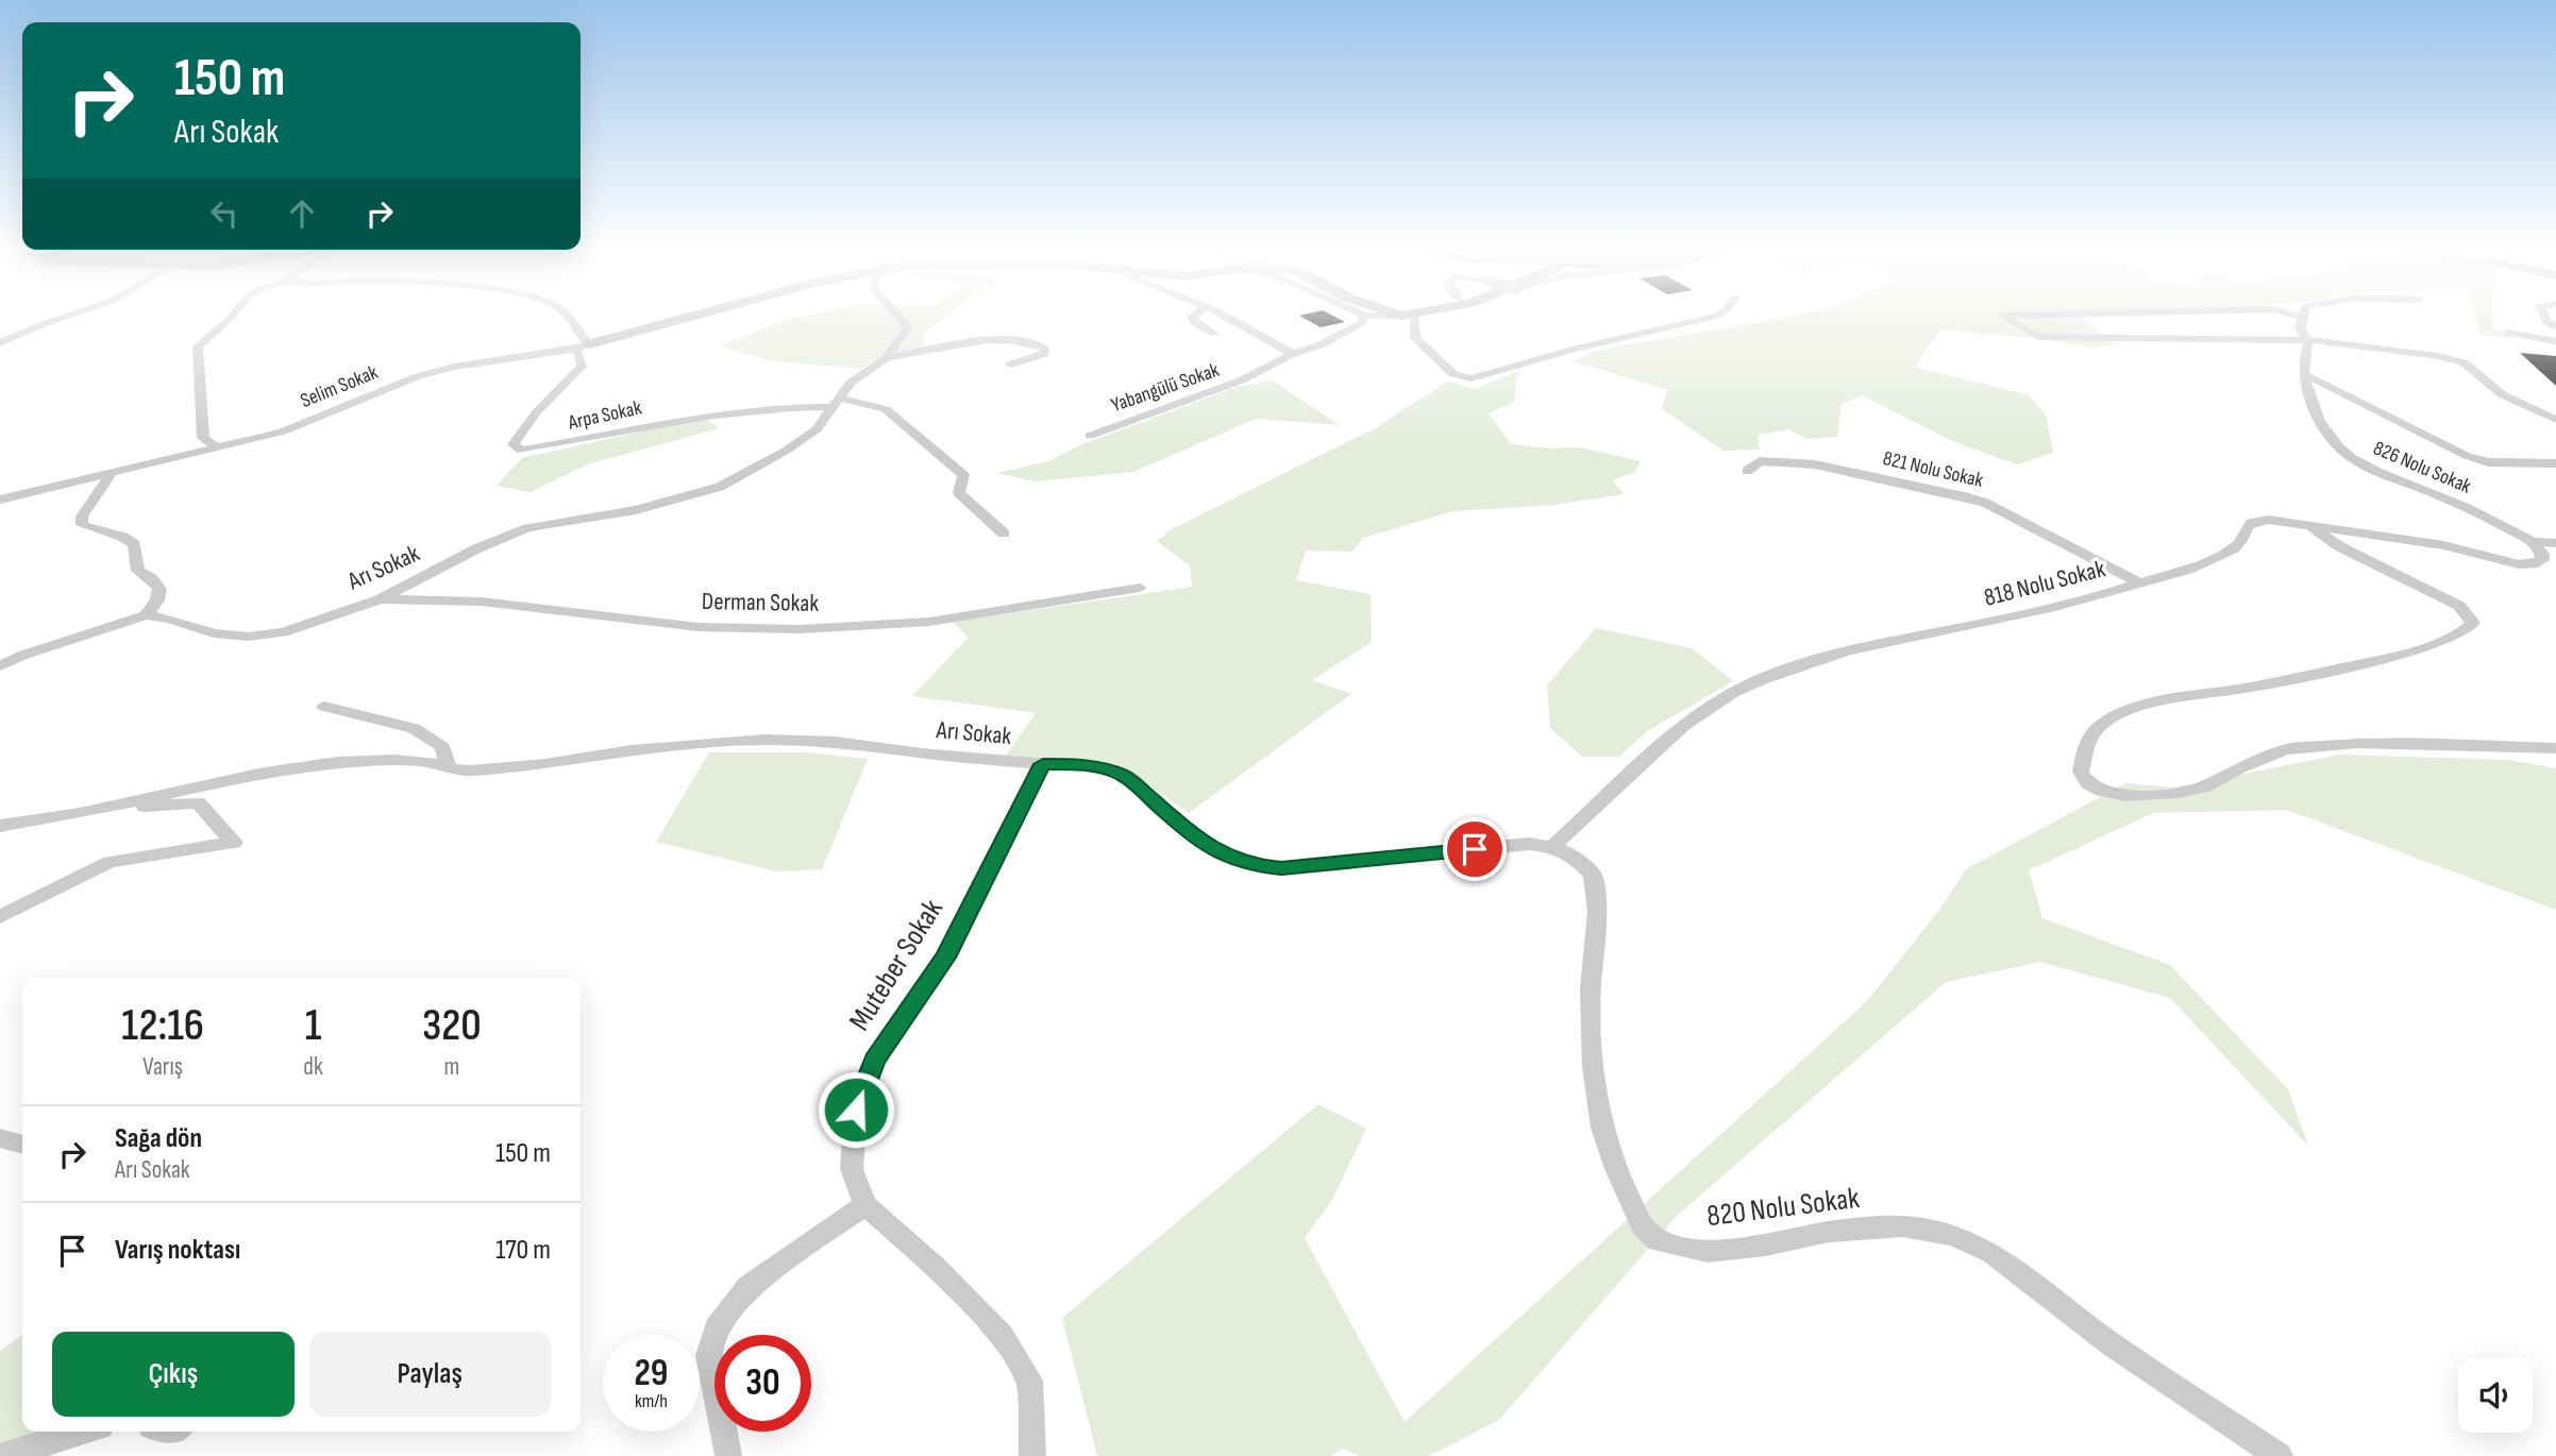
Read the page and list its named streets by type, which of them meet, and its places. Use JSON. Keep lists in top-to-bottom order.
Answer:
{
  "streets": {
    "street": [
      "Selim Sokak",
      "Yabangülü Sokak",
      "Arpa Sokak",
      "826 Nolu Sokak",
      "821 Nolu Sokak",
      "Arı Sokak",
      "818 Nolu Sokak",
      "Derman Sokak",
      "Muteber Sokak",
      "820 Nolu Sokak"
    ]
  },
  "crossings": [
    ["Selim Sokak", "Arpa Sokak"],
    ["Arpa Sokak", "Arı Sokak"],
    ["826 Nolu Sokak", "818 Nolu Sokak"],
    ["821 Nolu Sokak", "818 Nolu Sokak"],
    ["Arı Sokak", "818 Nolu Sokak"],
    ["Arı Sokak", "Derman Sokak"],
    ["Arı Sokak", "Muteber Sokak"],
    ["Arı Sokak", "820 Nolu Sokak"],
    ["818 Nolu Sokak", "820 Nolu Sokak"]
  ],
  "page": {
    "turn": ["150 m", "Arı Sokak"],
    "eta": [
      "12:16",
      "Varış",
      "1",
      "dk",
      "320",
      "m"
    ],
    "list": [
      {
        "name": "Sağa dön",
        "note": "Arı Sokak",
        "value": "150 m"
      },
      {
        "name": "Varış noktası",
        "value": "170 m"
      }
    ],
    "buttons": ["Çıkış", "Paylaş"],
    "speed": "29 km/h",
    "limit": "30"
  }
}
